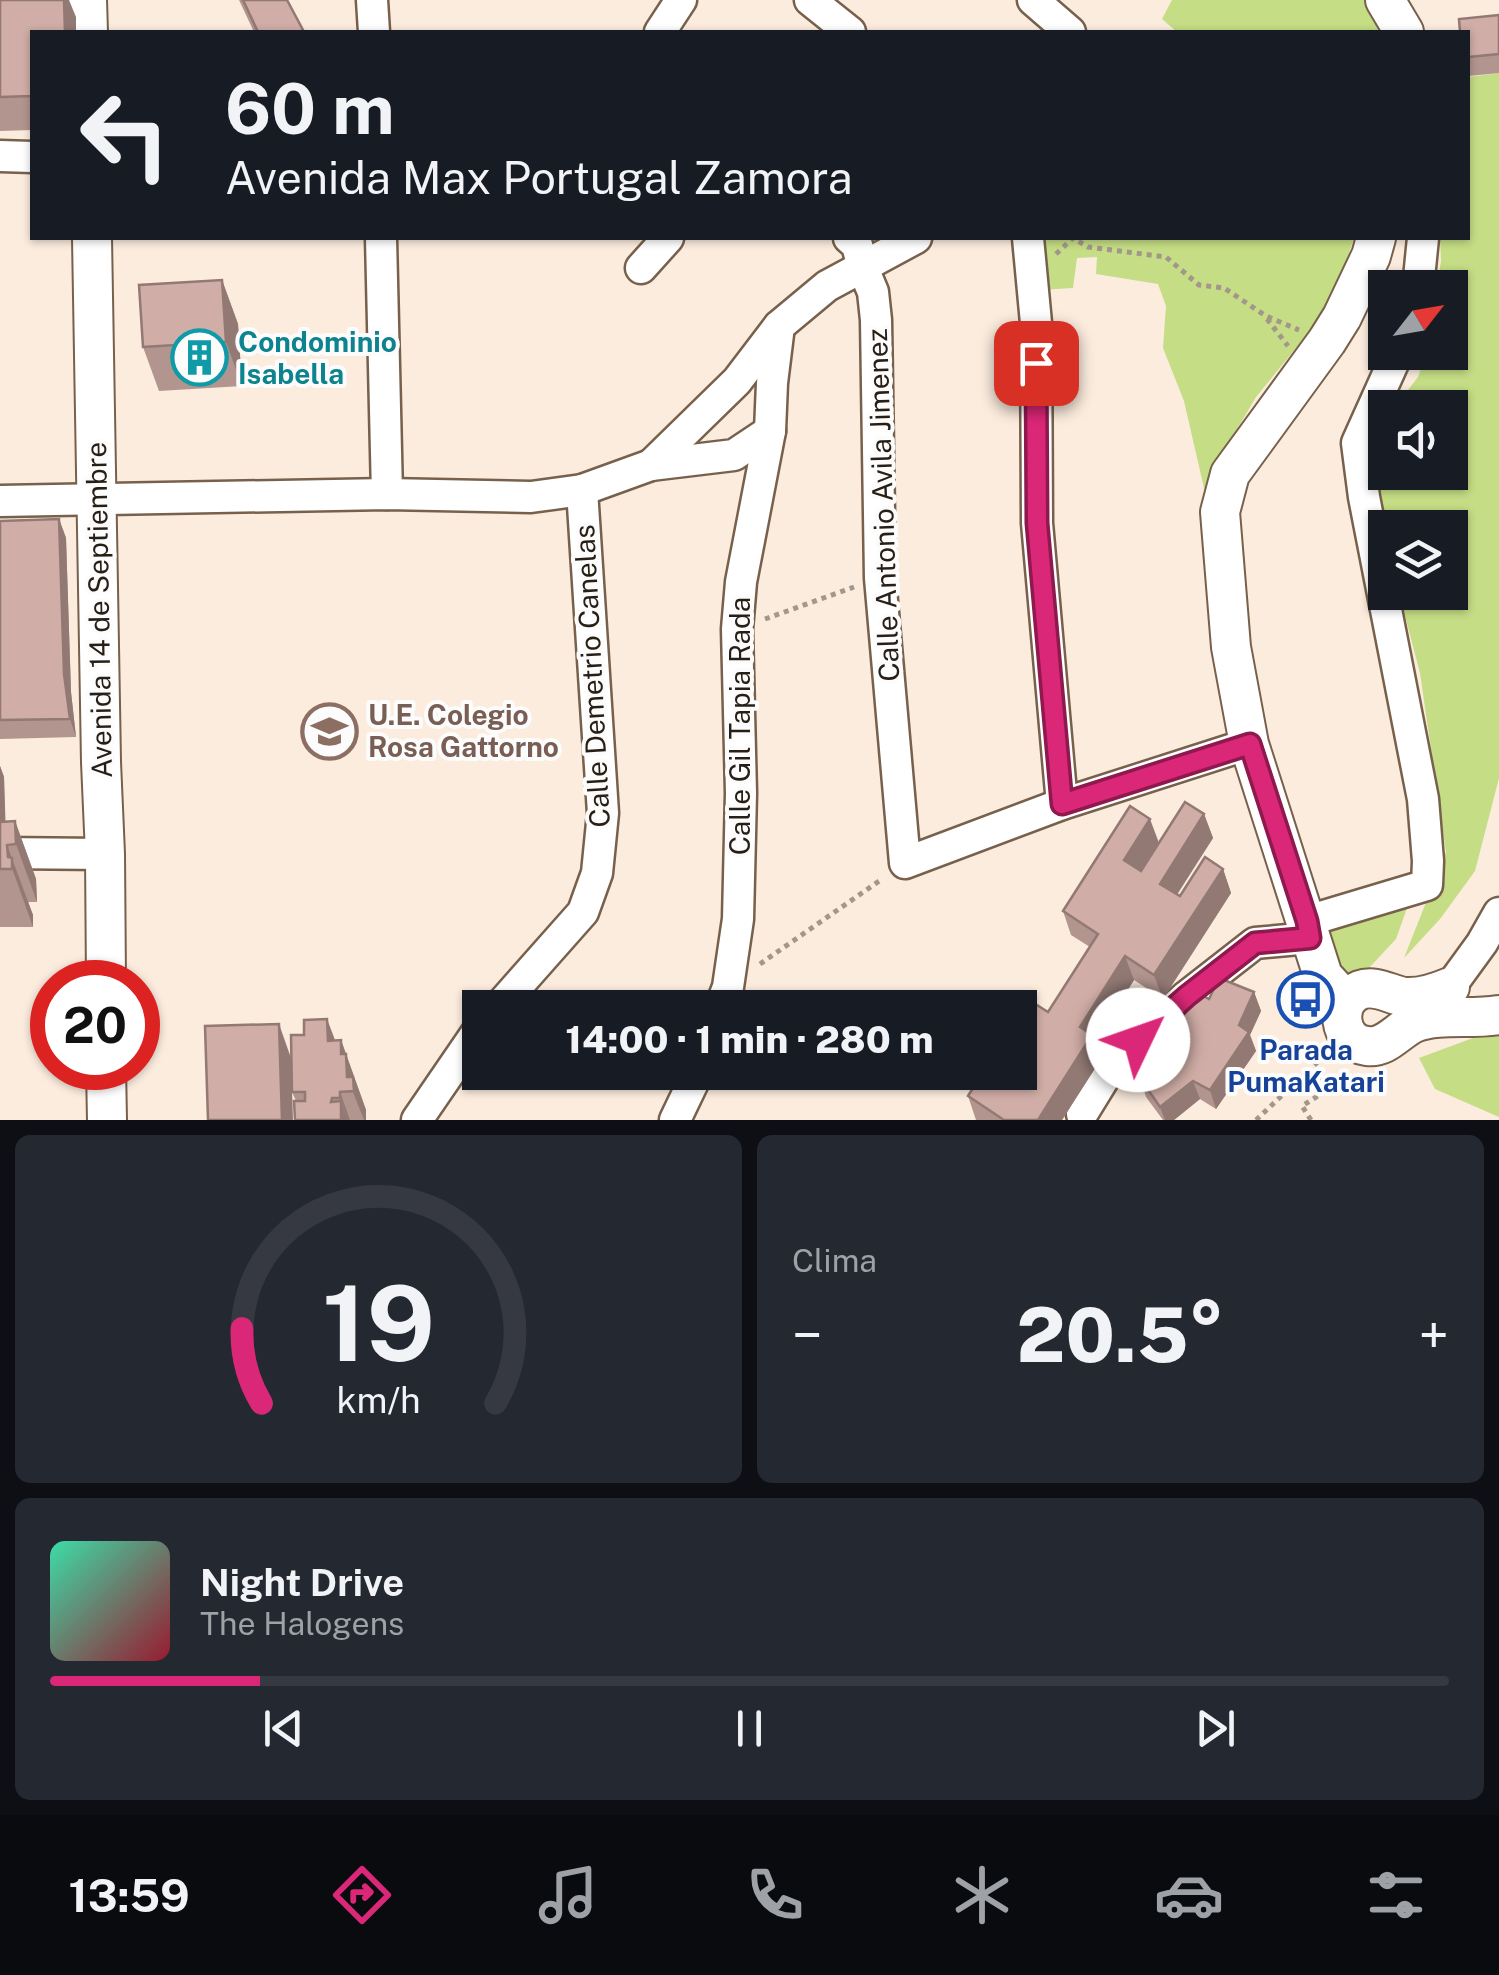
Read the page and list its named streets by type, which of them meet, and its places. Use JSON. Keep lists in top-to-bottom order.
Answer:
{
  "streets": {
    "main road": ["Avenida 14 de Septiembre"],
    "street": ["Calle Antonio Avila Jimenez", "Calle Demetrio Canelas", "Calle Gil Tapia Rada"]
  },
  "places": {
    "building": ["Condominio Isabella"],
    "school or university": ["U.E. Colegio Rosa Gattorno"],
    "bus stop": ["Parada PumaKatari"]
  },
  "north": "top right",
  "page": {
    "turn": ["60 m", "Avenida Max Portugal Zamora"],
    "limit": "20",
    "trip": "14:00 · 1 min · 280 m",
    "tile": "Clima",
    "heat": ["−", "20.5°", "+"],
    "song": ["Night Drive", "The Halogens"],
    "tabs": "13:59",
    "gauge": ["19", "km/h"]
  }
}
